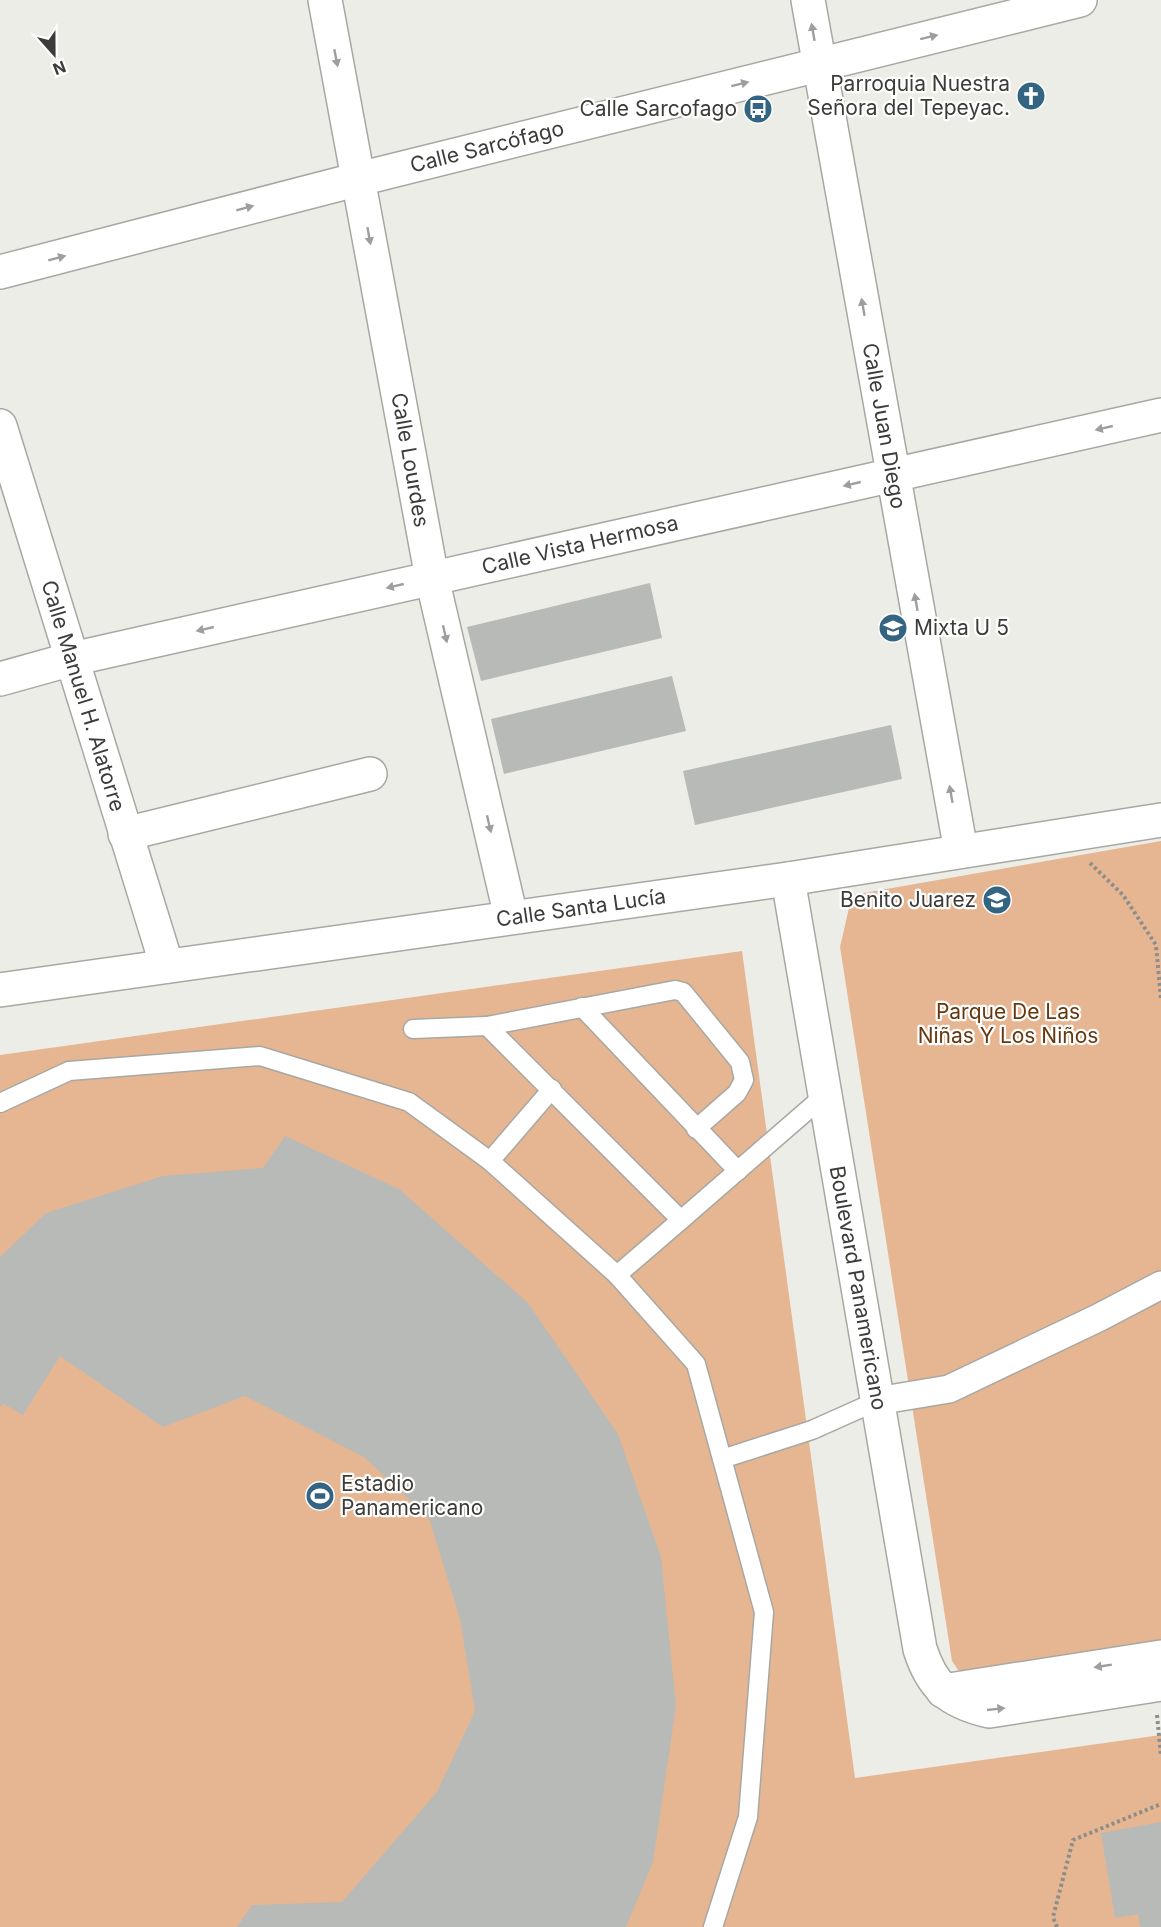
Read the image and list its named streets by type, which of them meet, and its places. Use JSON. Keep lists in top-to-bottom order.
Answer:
{
  "streets": {
    "street": [
      "Calle Sarcófago",
      "Calle Juan Diego",
      "Calle Lourdes",
      "Calle Vista Hermosa",
      "Calle Manuel H. Alatorre",
      "Calle Santa Lucía",
      "Boulevard Panamericano"
    ]
  },
  "crossings": [
    ["Calle Sarcófago", "Calle Juan Diego"],
    ["Calle Sarcófago", "Calle Lourdes"],
    ["Calle Juan Diego", "Calle Vista Hermosa"],
    ["Calle Juan Diego", "Calle Santa Lucía"],
    ["Calle Lourdes", "Calle Vista Hermosa"],
    ["Calle Lourdes", "Calle Santa Lucía"],
    ["Calle Vista Hermosa", "Calle Manuel H. Alatorre"],
    ["Calle Manuel H. Alatorre", "Calle Santa Lucía"],
    ["Calle Santa Lucía", "Boulevard Panamericano"]
  ],
  "one_way": [
    "Calle Sarcófago",
    "Calle Juan Diego",
    "Calle Lourdes",
    "Calle Vista Hermosa"
  ],
  "parks": ["Parque De Las Niñas Y Los Niños"],
  "places": {
    "church": ["Parroquia Nuestra Señora del Tepeyac."],
    "bus stop": ["Calle Sarcofago"],
    "school or university": ["Mixta U 5", "Benito Juarez"],
    "sports": ["Estadio Panamericano"]
  },
  "north": "bottom"
}
